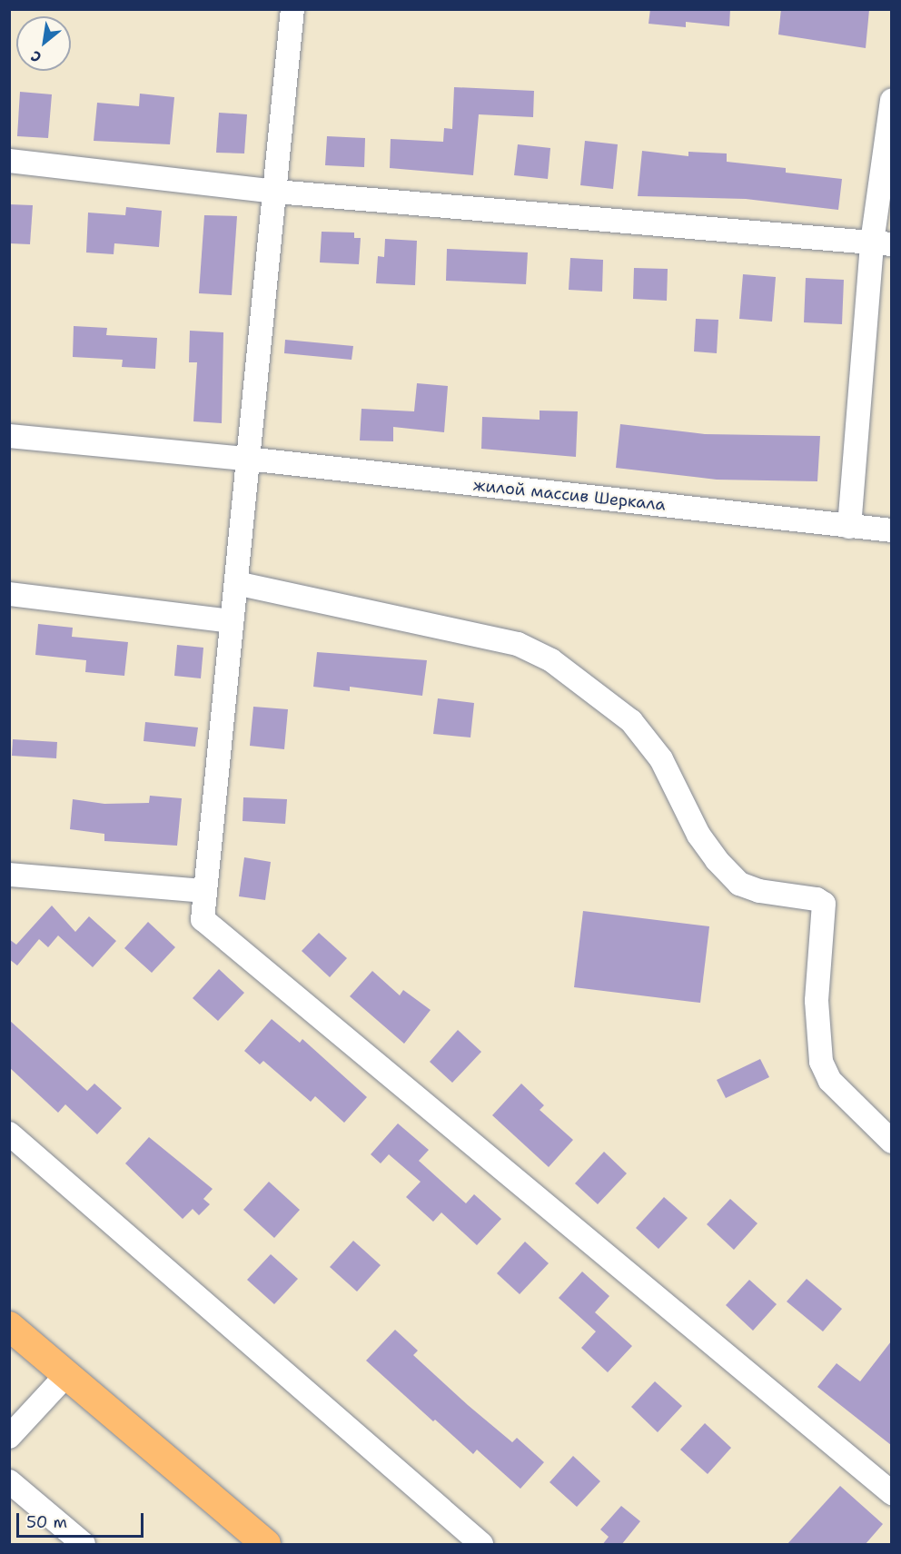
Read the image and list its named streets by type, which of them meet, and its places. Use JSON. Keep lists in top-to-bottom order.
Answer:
{
  "streets": {
    "street": ["жилой массив Шеркала"]
  },
  "scale_bar": "50 m",
  "north": "bottom left"
}
